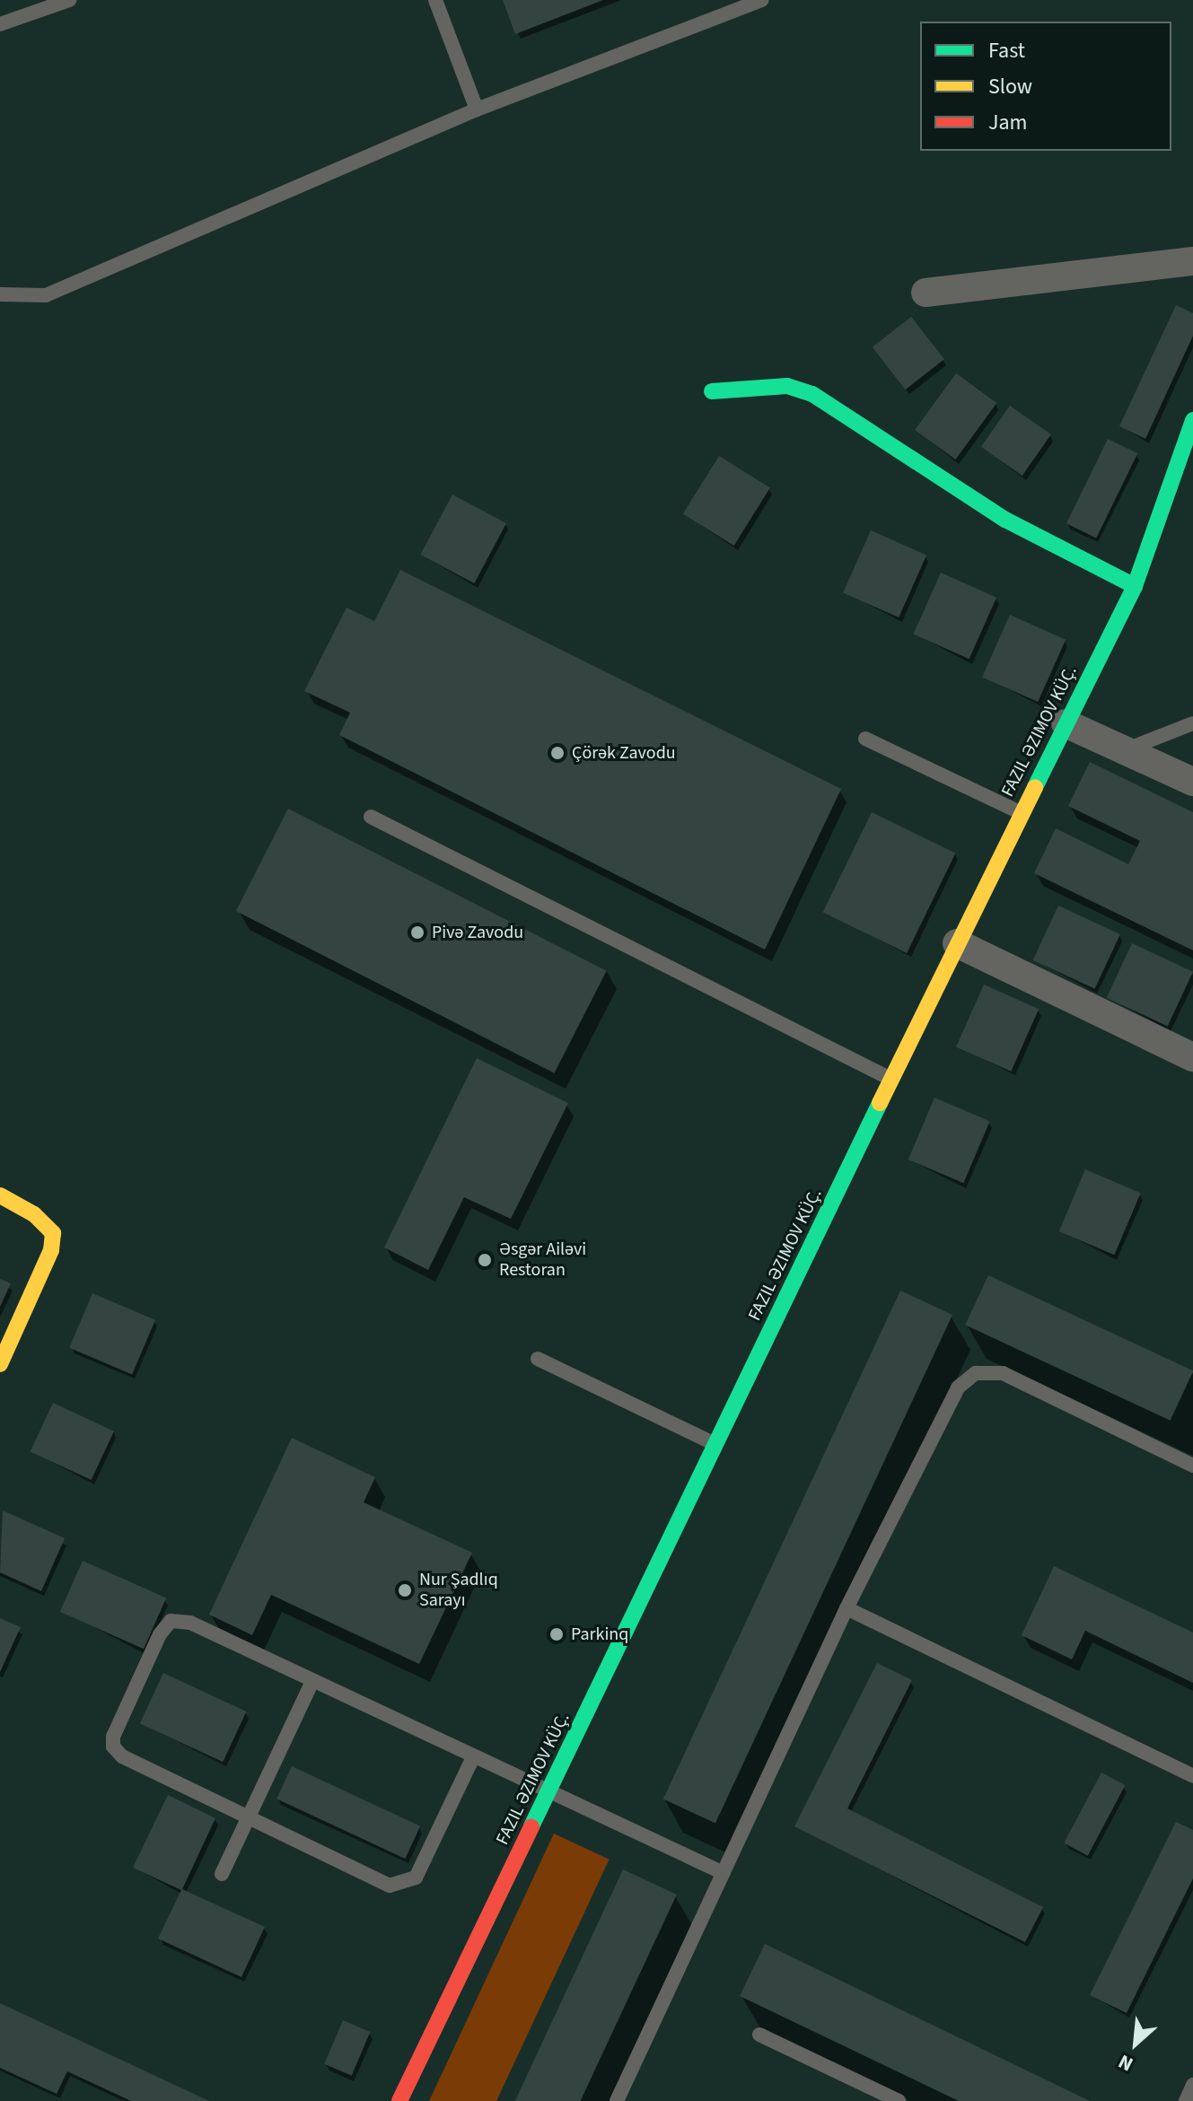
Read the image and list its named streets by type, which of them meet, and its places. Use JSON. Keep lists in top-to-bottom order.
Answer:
{
  "streets": {
    "street": ["FAZIL ƏZIMOV KÜÇ."]
  },
  "places": [
    "Çörək Zavodu",
    "Pivə Zavodu",
    "Əsgər Ailəvi Restoran",
    "Nur Şadlıq Sarayı",
    "Parkinq"
  ],
  "legend": ["Fast", "Slow", "Jam"],
  "north": "bottom left"
}
